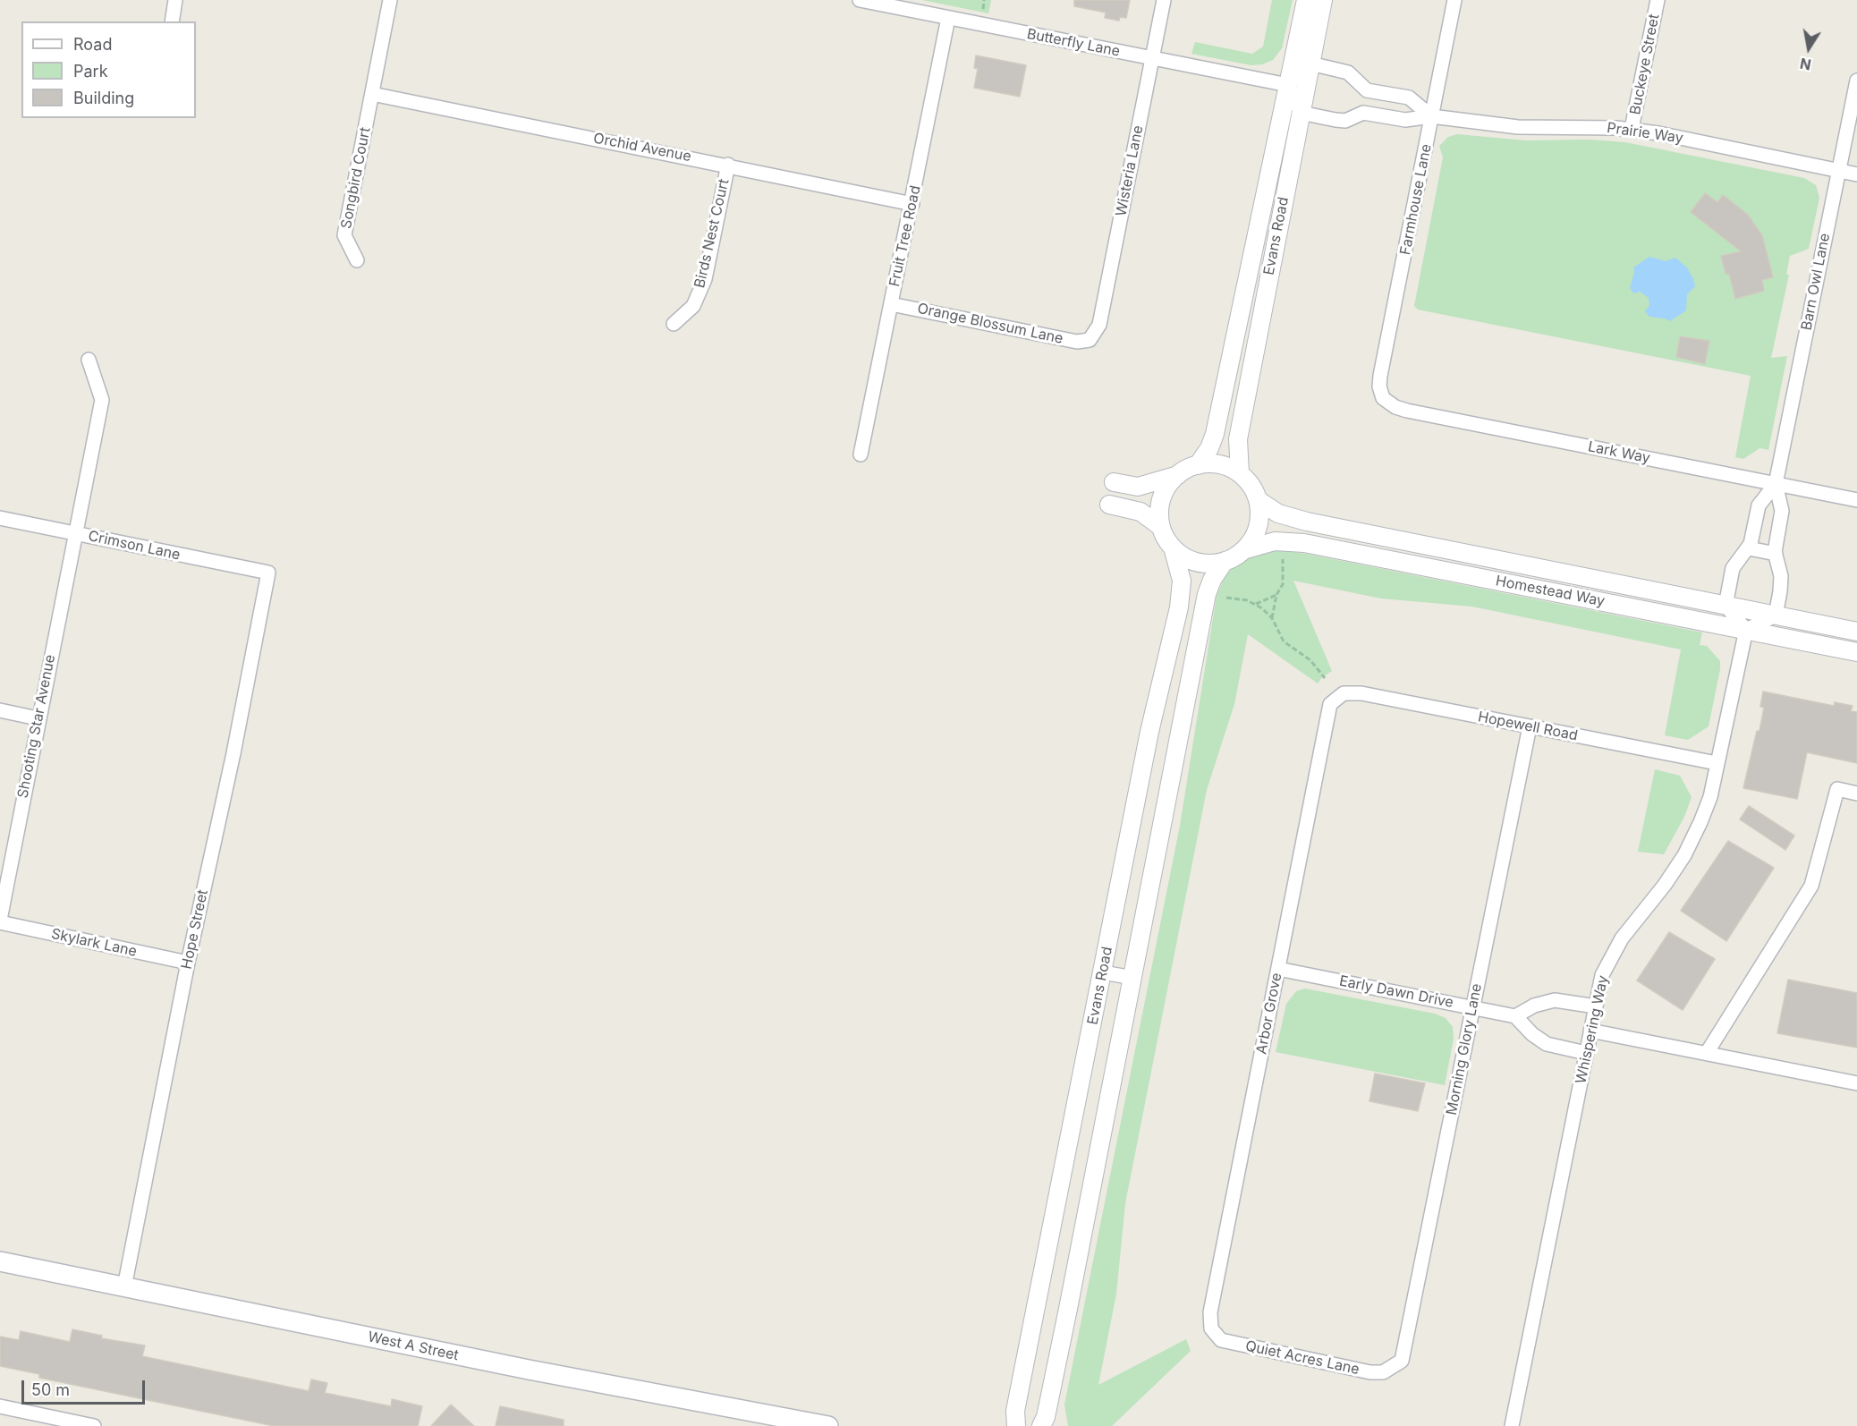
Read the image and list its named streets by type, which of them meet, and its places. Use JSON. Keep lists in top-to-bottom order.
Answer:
{
  "streets": {
    "main road": ["West A Street"],
    "street": [
      "Butterfly Lane",
      "Buckeye Street",
      "Prairie Way",
      "Orchid Avenue",
      "Wisteria Lane",
      "Songbird Court",
      "Farmhouse Lane",
      "Birds Nest Court",
      "Fruit Tree Road",
      "Evans Road",
      "Barn Owl Lane",
      "Orange Blossum Lane",
      "Lark Way",
      "Crimson Lane",
      "Homestead Way",
      "Shooting Star Avenue",
      "Hopewell Road",
      "Hope Street",
      "Skylark Lane",
      "Early Dawn Drive",
      "Arbor Grove",
      "Whispering Way",
      "Morning Glory Lane",
      "Quiet Acres Lane"
    ]
  },
  "crossings": [
    ["Butterfly Lane", "Wisteria Lane"],
    ["Butterfly Lane", "Fruit Tree Road"],
    ["Butterfly Lane", "Evans Road"],
    ["Buckeye Street", "Prairie Way"],
    ["Prairie Way", "Farmhouse Lane"],
    ["Prairie Way", "Evans Road"],
    ["Prairie Way", "Barn Owl Lane"],
    ["Orchid Avenue", "Songbird Court"],
    ["Orchid Avenue", "Birds Nest Court"],
    ["Orchid Avenue", "Fruit Tree Road"],
    ["Wisteria Lane", "Orange Blossum Lane"],
    ["Farmhouse Lane", "Lark Way"],
    ["Fruit Tree Road", "Orange Blossum Lane"],
    ["Evans Road", "Homestead Way"],
    ["Barn Owl Lane", "Lark Way"],
    ["Barn Owl Lane", "Homestead Way"],
    ["Crimson Lane", "Shooting Star Avenue"],
    ["Crimson Lane", "Hope Street"],
    ["Homestead Way", "Whispering Way"],
    ["Shooting Star Avenue", "Skylark Lane"],
    ["Hopewell Road", "Arbor Grove"],
    ["Hopewell Road", "Whispering Way"],
    ["Hopewell Road", "Morning Glory Lane"],
    ["Hope Street", "Skylark Lane"],
    ["Hope Street", "West A Street"],
    ["Early Dawn Drive", "Arbor Grove"],
    ["Early Dawn Drive", "Morning Glory Lane"],
    ["Arbor Grove", "Quiet Acres Lane"],
    ["Morning Glory Lane", "Quiet Acres Lane"]
  ],
  "legend": ["Road", "Park", "Building"],
  "scale_bar": "50 m",
  "north": "bottom"
}
